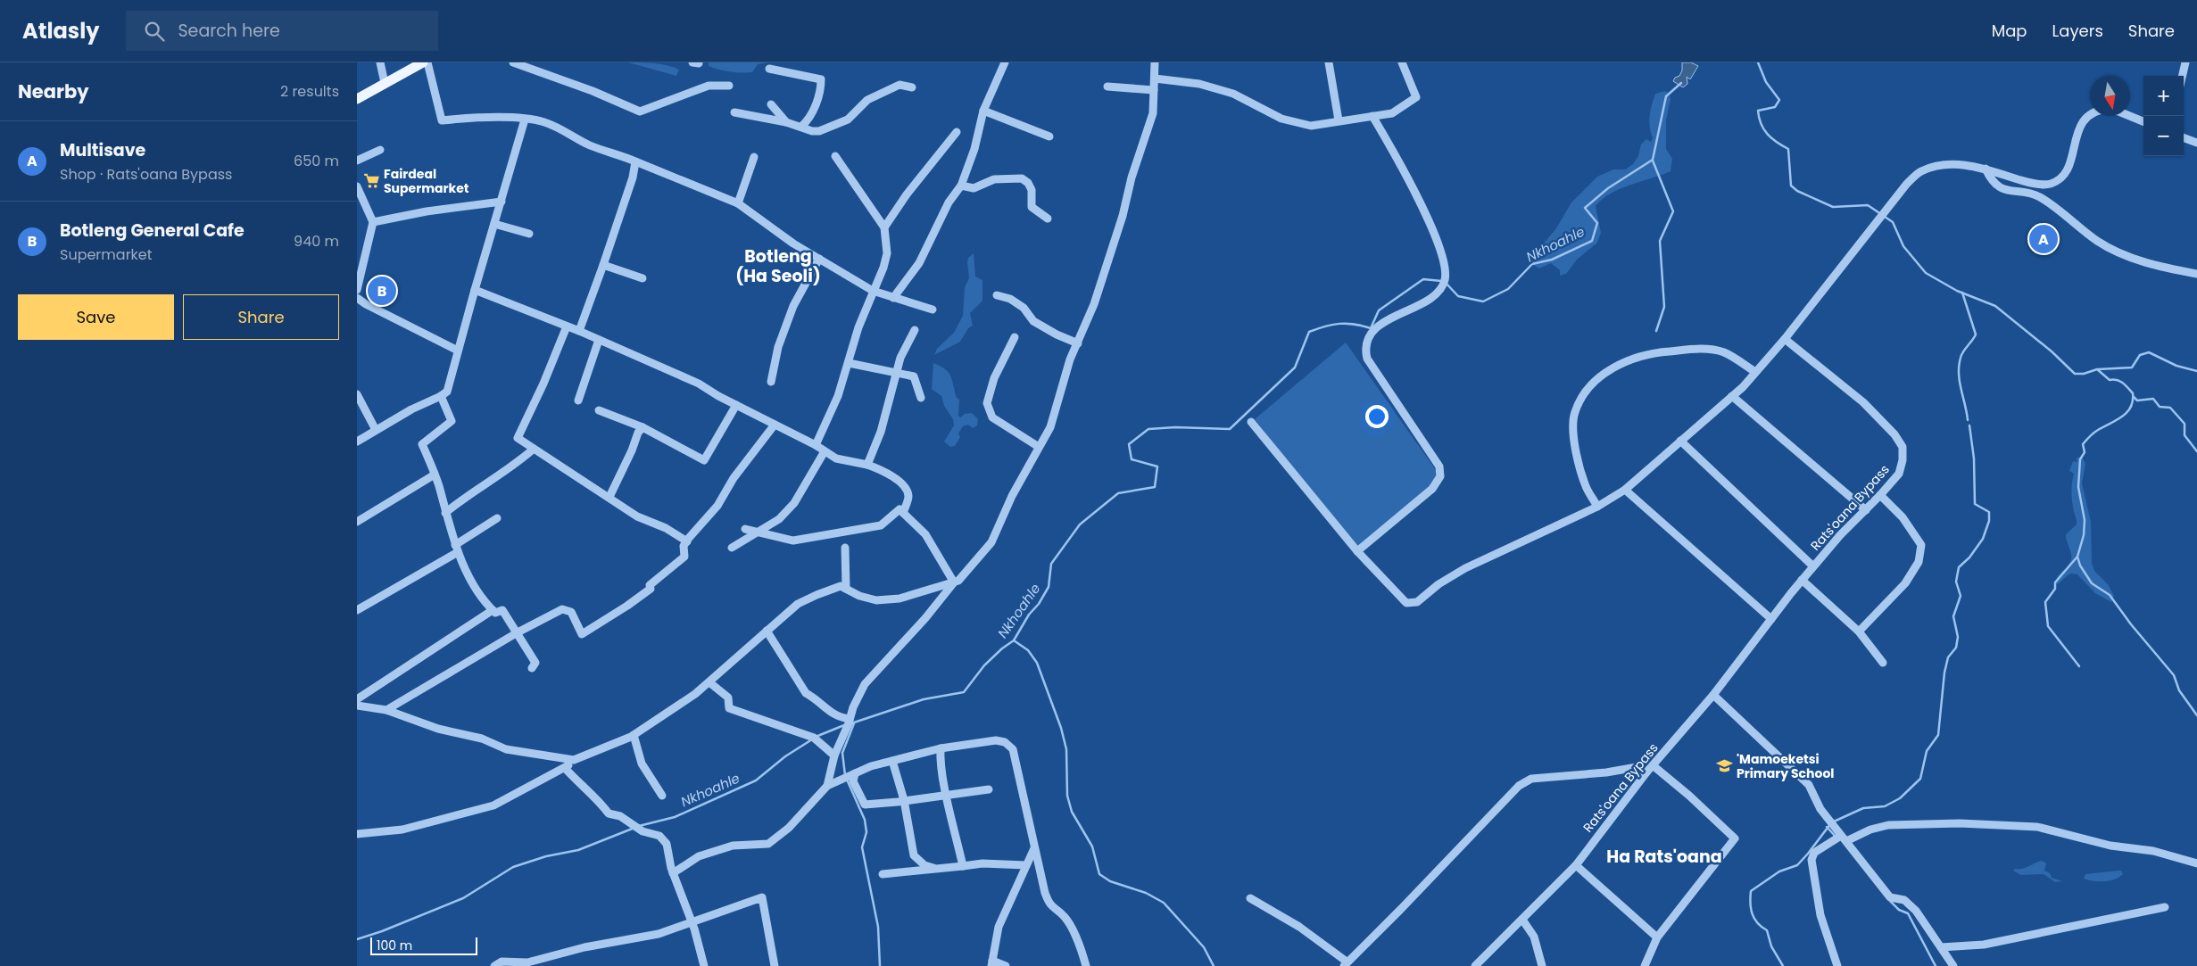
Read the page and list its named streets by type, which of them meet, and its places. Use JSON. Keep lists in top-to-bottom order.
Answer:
{
  "streets": {
    "street": ["Rats'oana Bypass"]
  },
  "districts": ["Botleng (Ha Seoli)", "Ha Rats'oana"],
  "water": ["Nkhoahle"],
  "places": {
    "supermarket": ["Fairdeal Supermarket"],
    "school or university": ["'Mamoeketsi Primary School"]
  },
  "scale_bar": "100 m",
  "north": "bottom",
  "page": {
    "header": "Atlasly",
    "search": "Search here",
    "nav": ["Map", "Layers", "Share"],
    "heading": ["Nearby", "2 results"],
    "map_buttons": ["+", "−"],
    "list": [
      {
        "mark": "A",
        "name": "Multisave",
        "note": "Shop · Rats'oana Bypass",
        "value": "650 m"
      },
      {
        "mark": "B",
        "name": "Botleng General Cafe",
        "note": "Supermarket",
        "value": "940 m"
      }
    ],
    "pins": ["A", "B"],
    "buttons": ["Save", "Share"],
    "scale": "100 m"
  }
}
